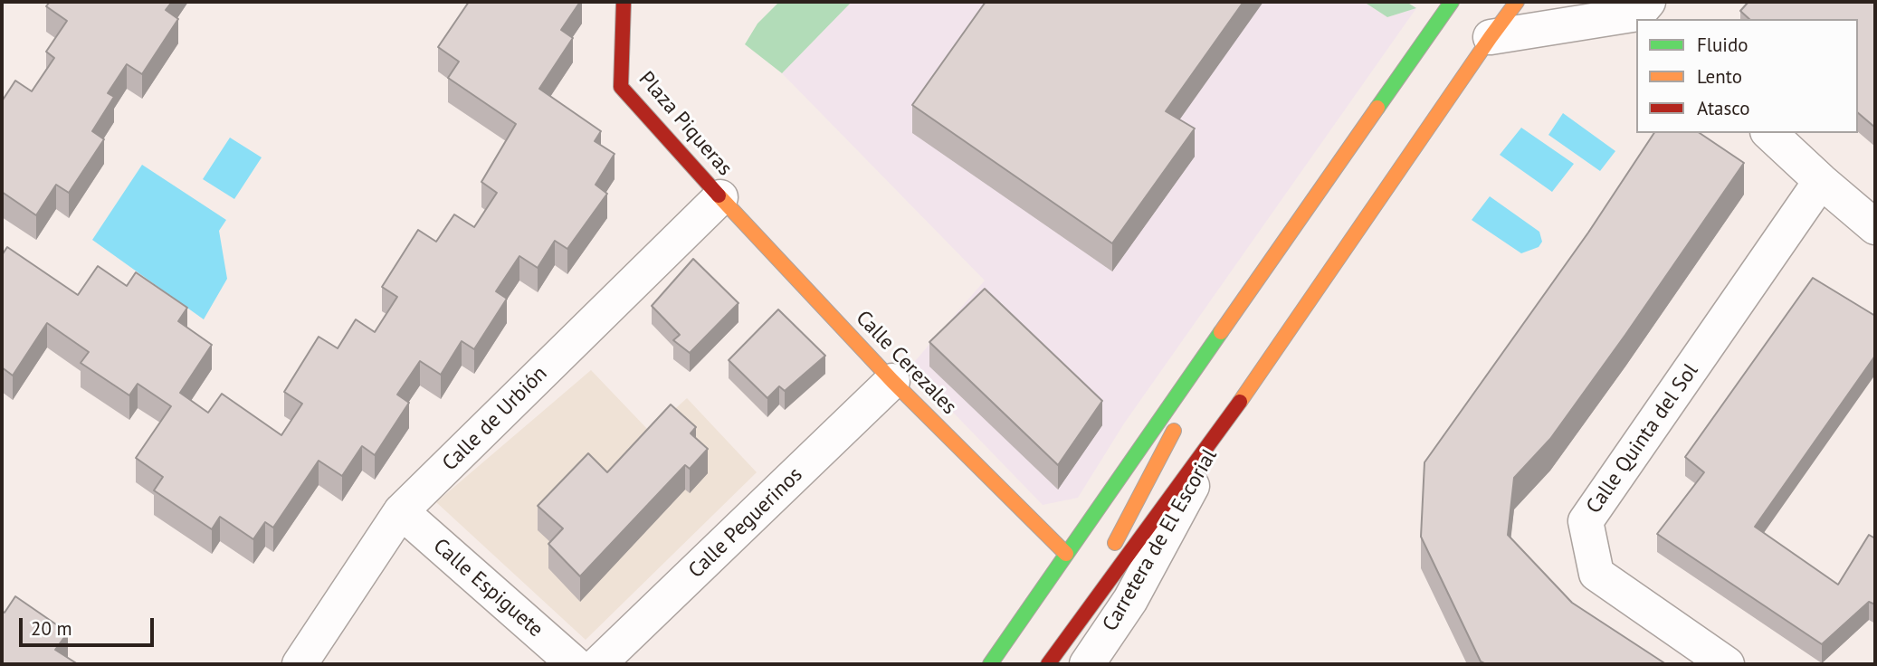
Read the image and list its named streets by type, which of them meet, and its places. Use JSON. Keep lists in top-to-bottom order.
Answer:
{
  "streets": {
    "main road": ["Plaza Piqueras", "Calle Cerezales"],
    "street": [
      "Calle de Urbión",
      "Calle Quinta del Sol",
      "Calle Peguerinos",
      "Carretera de El Escorial",
      "Calle Espiguete"
    ]
  },
  "crossings": [
    ["Plaza Piqueras", "Calle Cerezales"],
    ["Plaza Piqueras", "Calle de Urbión"],
    ["Calle Cerezales", "Calle de Urbión"],
    ["Calle Cerezales", "Calle Peguerinos"],
    ["Calle de Urbión", "Calle Espiguete"]
  ],
  "legend": ["Fluido", "Lento", "Atasco"],
  "scale_bar": "20 m"
}
